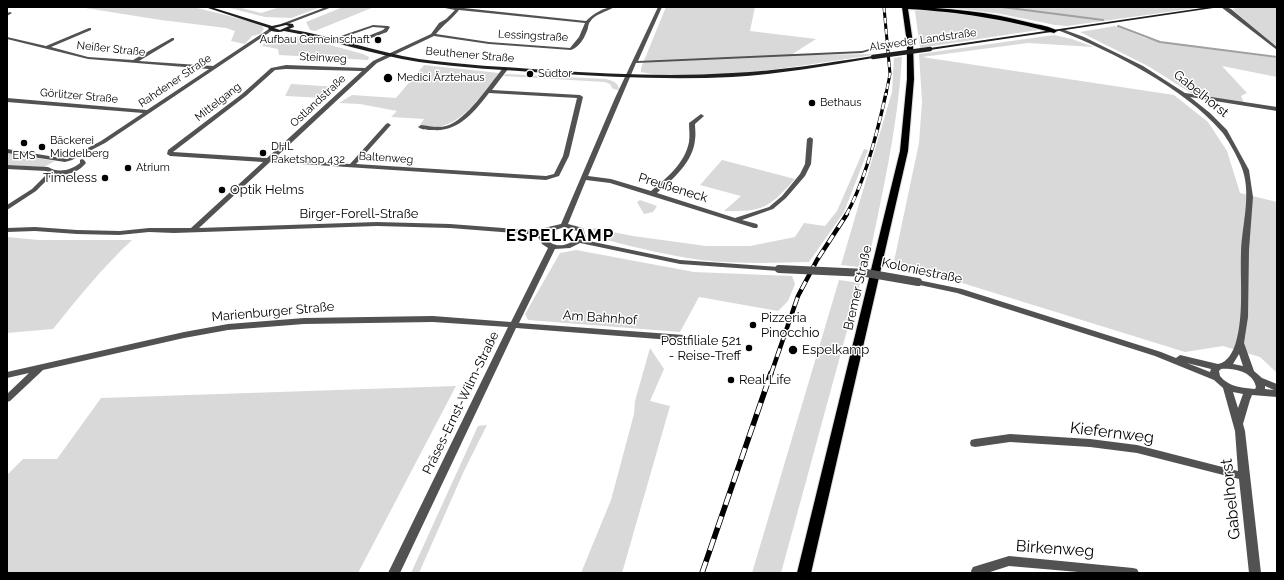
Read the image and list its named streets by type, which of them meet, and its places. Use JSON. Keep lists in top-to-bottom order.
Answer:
{
  "streets": {
    "main road": ["Alsweder Landstraße", "Beuthener Straße", "Bremer Straße"],
    "street": [
      "Lessingstraße",
      "Neißer Straße",
      "Steinweg",
      "Rahdener Straße",
      "Gabelhorst",
      "Görlitzer Straße",
      "Ostlandstraße",
      "Mittelgang",
      "Baltenweg",
      "Preußeneck",
      "Birger-Forell-Straße",
      "Koloniestraße",
      "Marienburger Straße",
      "Am Bahnhof",
      "Präses-Ernst-Wilm-Straße",
      "Kiefernweg",
      "Birkenweg"
    ]
  },
  "crossings": [
    ["Lessingstraße", "Ostlandstraße"],
    ["Alsweder Landstraße", "Beuthener Straße"],
    ["Alsweder Landstraße", "Gabelhorst"],
    ["Neißer Straße", "Rahdener Straße"],
    ["Beuthener Straße", "Rahdener Straße"],
    ["Beuthener Straße", "Ostlandstraße"],
    ["Steinweg", "Ostlandstraße"],
    ["Steinweg", "Mittelgang"],
    ["Rahdener Straße", "Görlitzer Straße"],
    ["Gabelhorst", "Koloniestraße"],
    ["Gabelhorst", "Kiefernweg"],
    ["Ostlandstraße", "Baltenweg"],
    ["Ostlandstraße", "Birger-Forell-Straße"],
    ["Mittelgang", "Baltenweg"],
    ["Marienburger Straße", "Am Bahnhof"],
    ["Marienburger Straße", "Präses-Ernst-Wilm-Straße"],
    ["Am Bahnhof", "Präses-Ernst-Wilm-Straße"]
  ],
  "districts": ["ESPELKAMP"],
  "places": [
    "Aufbau Gemeinschaft",
    "Südtor",
    "Medici Ärztehaus",
    "Bethaus",
    "EMS",
    "Bäckerei Middelberg",
    "DHL Paketshop 432",
    "Atrium",
    "Timeless",
    "Optik Helms",
    "Pizzeria Pinocchio",
    "Postfiliale 521 - Reise-Treff",
    "Espelkamp",
    "Real Life"
  ]
}
